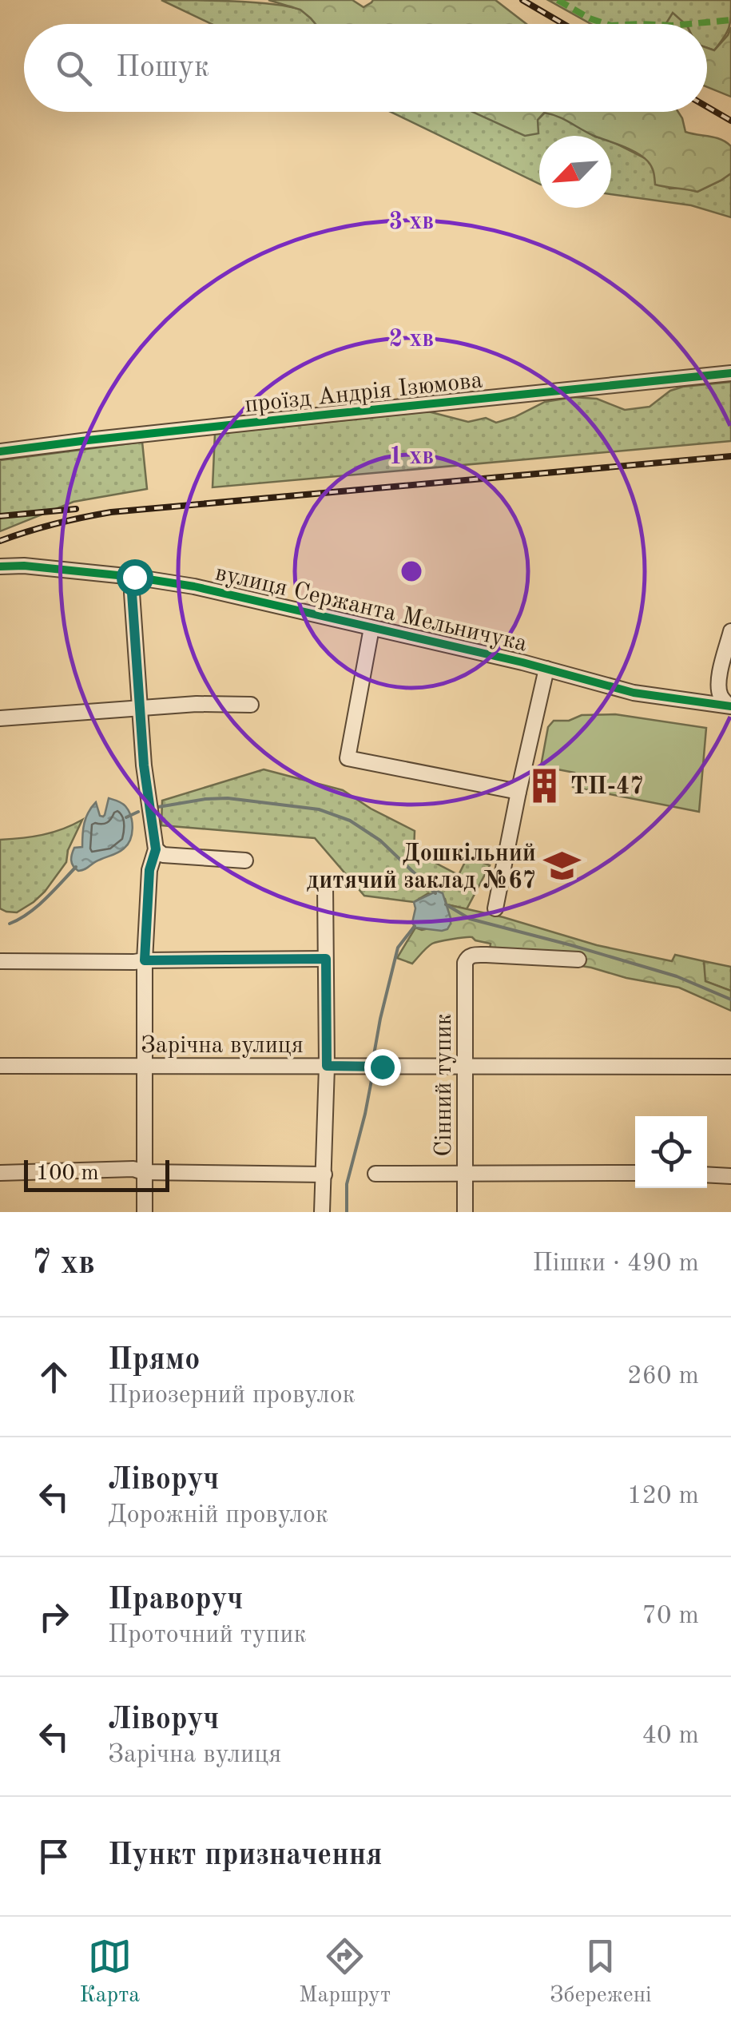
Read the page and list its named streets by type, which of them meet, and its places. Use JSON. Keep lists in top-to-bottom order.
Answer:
{
  "streets": {
    "street": [
      "проїзд Андрія Ізюмова",
      "вулиця Сержанта Мельничука",
      "Зарічна вулиця",
      "Сінний тупик"
    ]
  },
  "crossings": [
    ["Зарічна вулиця", "Сінний тупик"]
  ],
  "places": {
    "building": ["ТП-47"],
    "school or university": ["Дошкільний дитячий заклад №67"]
  },
  "scale_bar": "100 m",
  "north": "bottom left",
  "page": {
    "search": "Пошук",
    "scale": "100 m",
    "heading": ["7 хв", "Пішки · 490 m"],
    "list": [
      ["Прямо", "Приозерний провулок", "260 m"],
      ["Ліворуч", "Дорожній провулок", "120 m"],
      ["Праворуч", "Проточний тупик", "70 m"],
      ["Ліворуч", "Зарічна вулиця", "40 m"],
      "Пункт призначення"
    ],
    "nav": ["Карта", "Маршрут", "Збережені"]
  },
  "rings": ["3 хв", "2 хв", "1 хв"]
}
